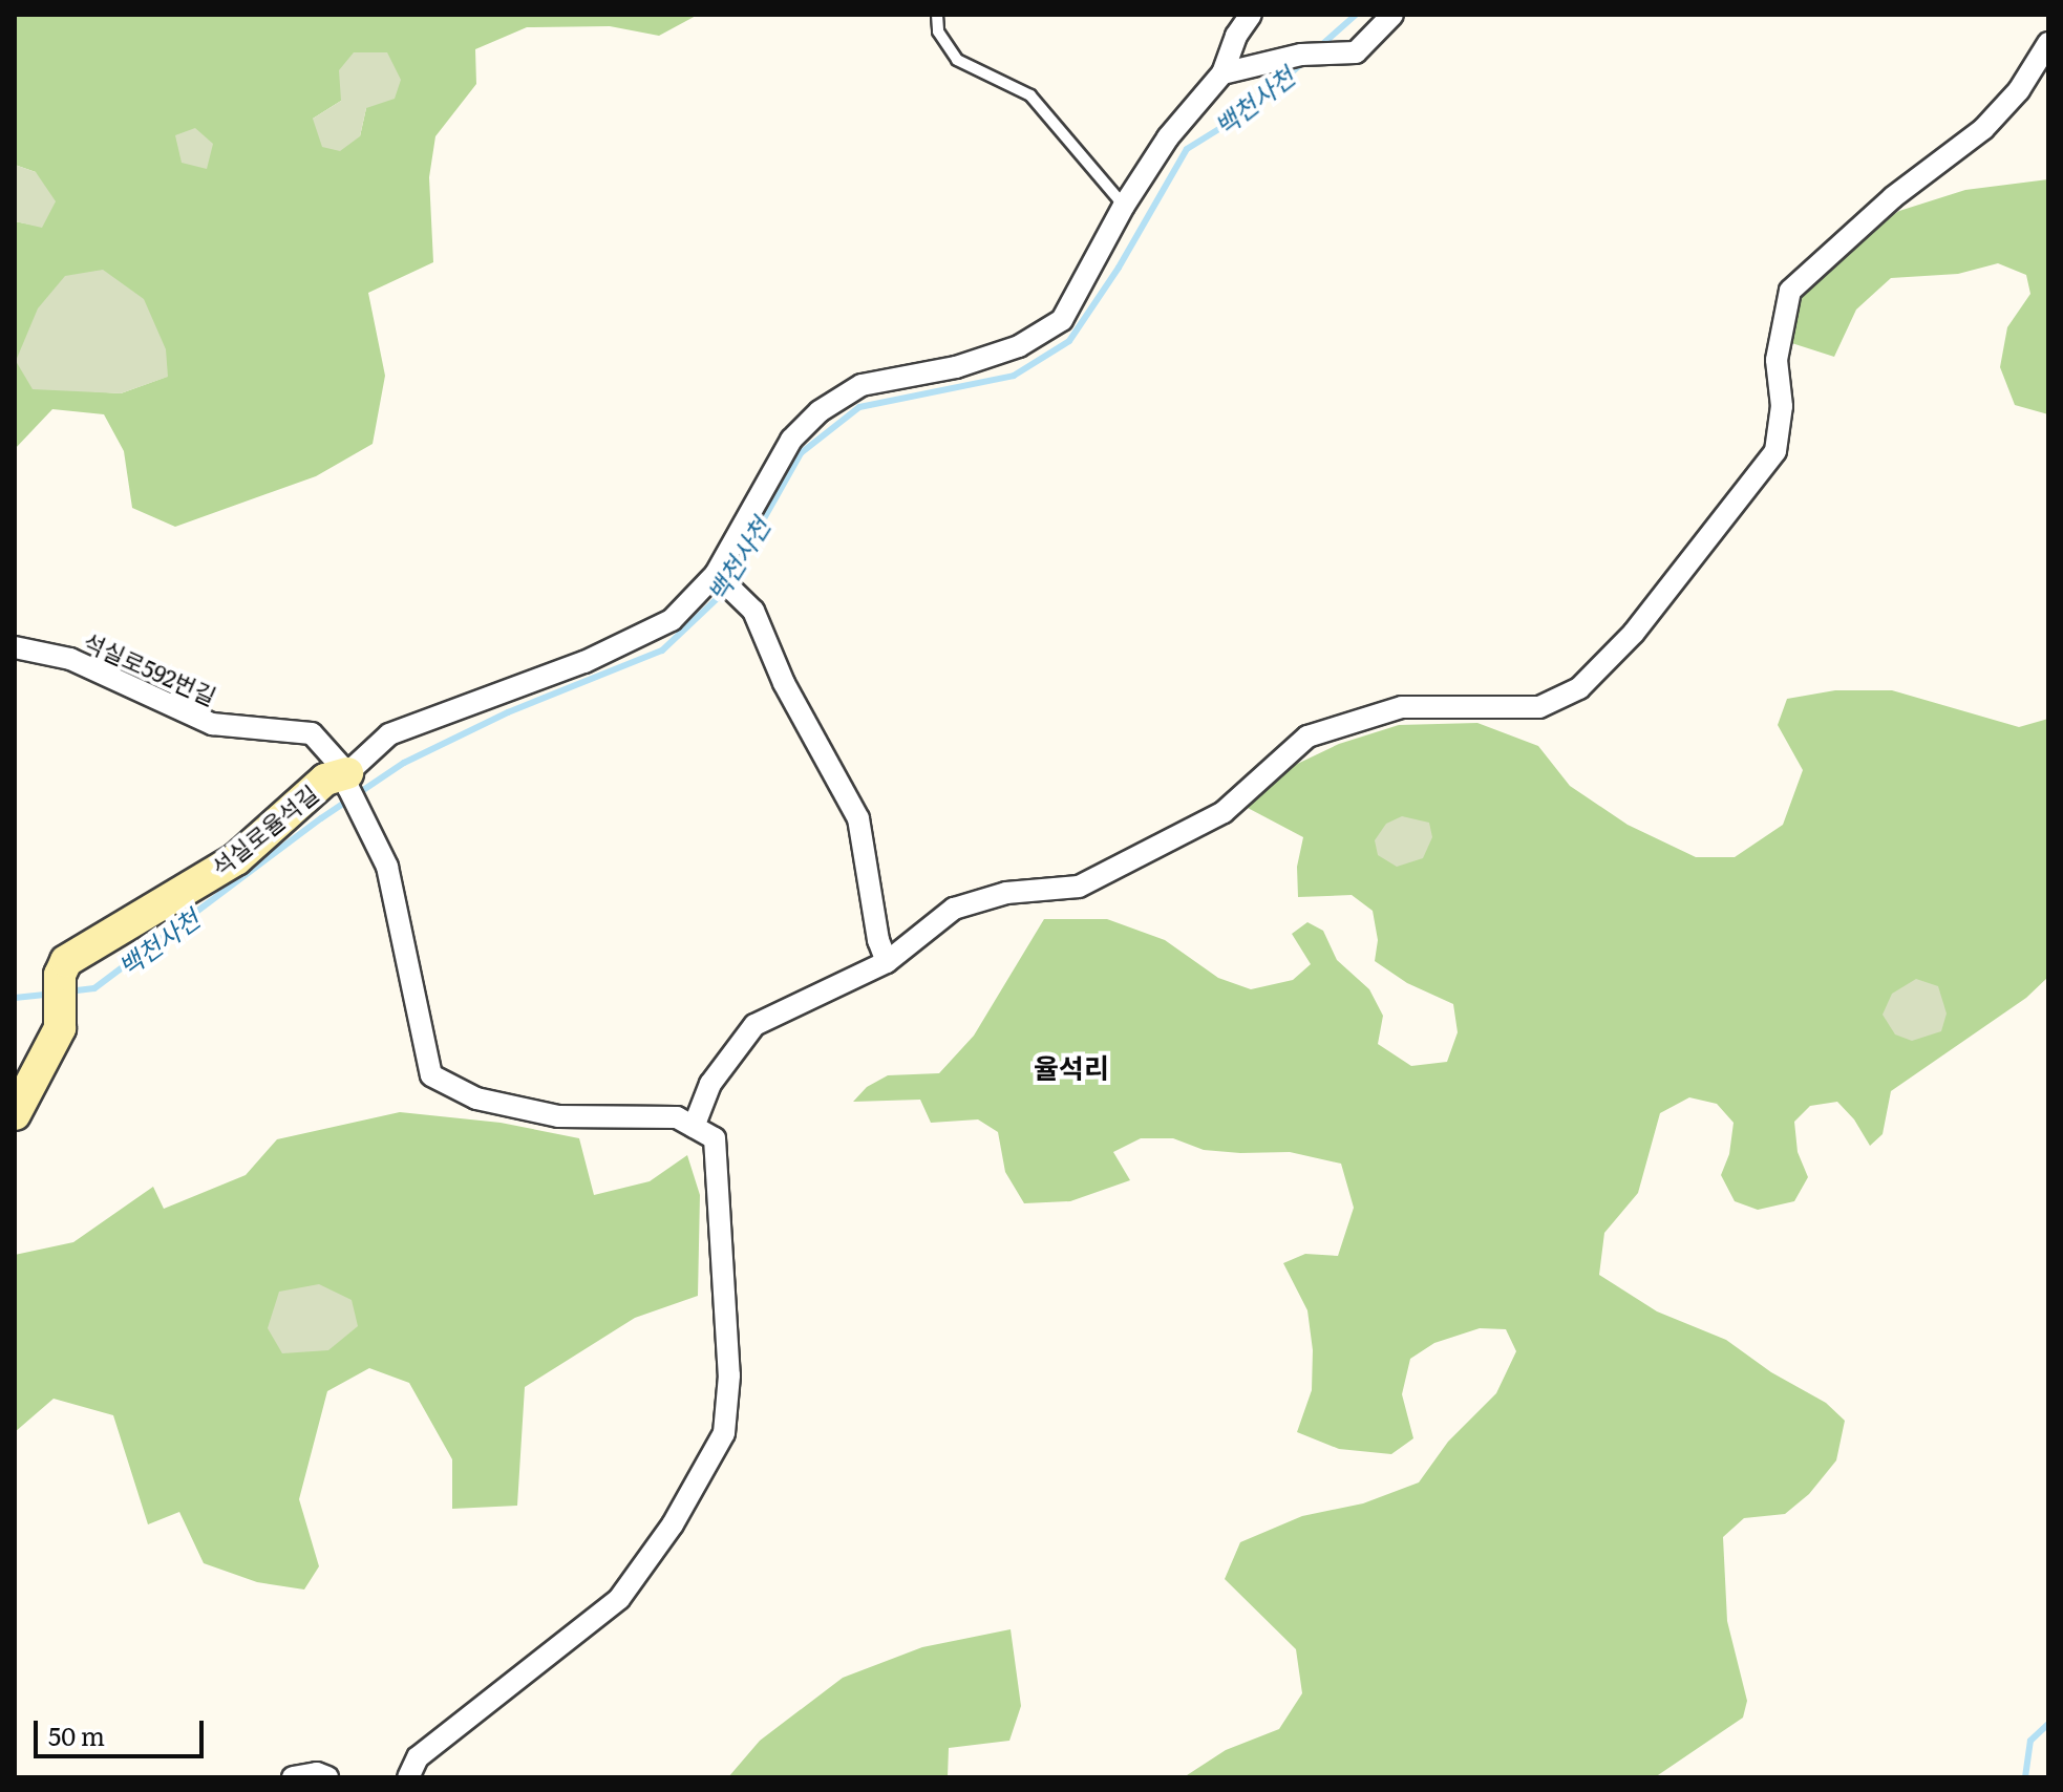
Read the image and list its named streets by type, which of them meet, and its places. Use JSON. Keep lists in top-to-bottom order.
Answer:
{
  "streets": {
    "street": ["석실로592번길", "석실로율석길"]
  },
  "crossings": [
    ["석실로592번길", "석실로율석길"]
  ],
  "districts": ["율석리"],
  "water": ["백천사천"],
  "scale_bar": "50 m"
}
